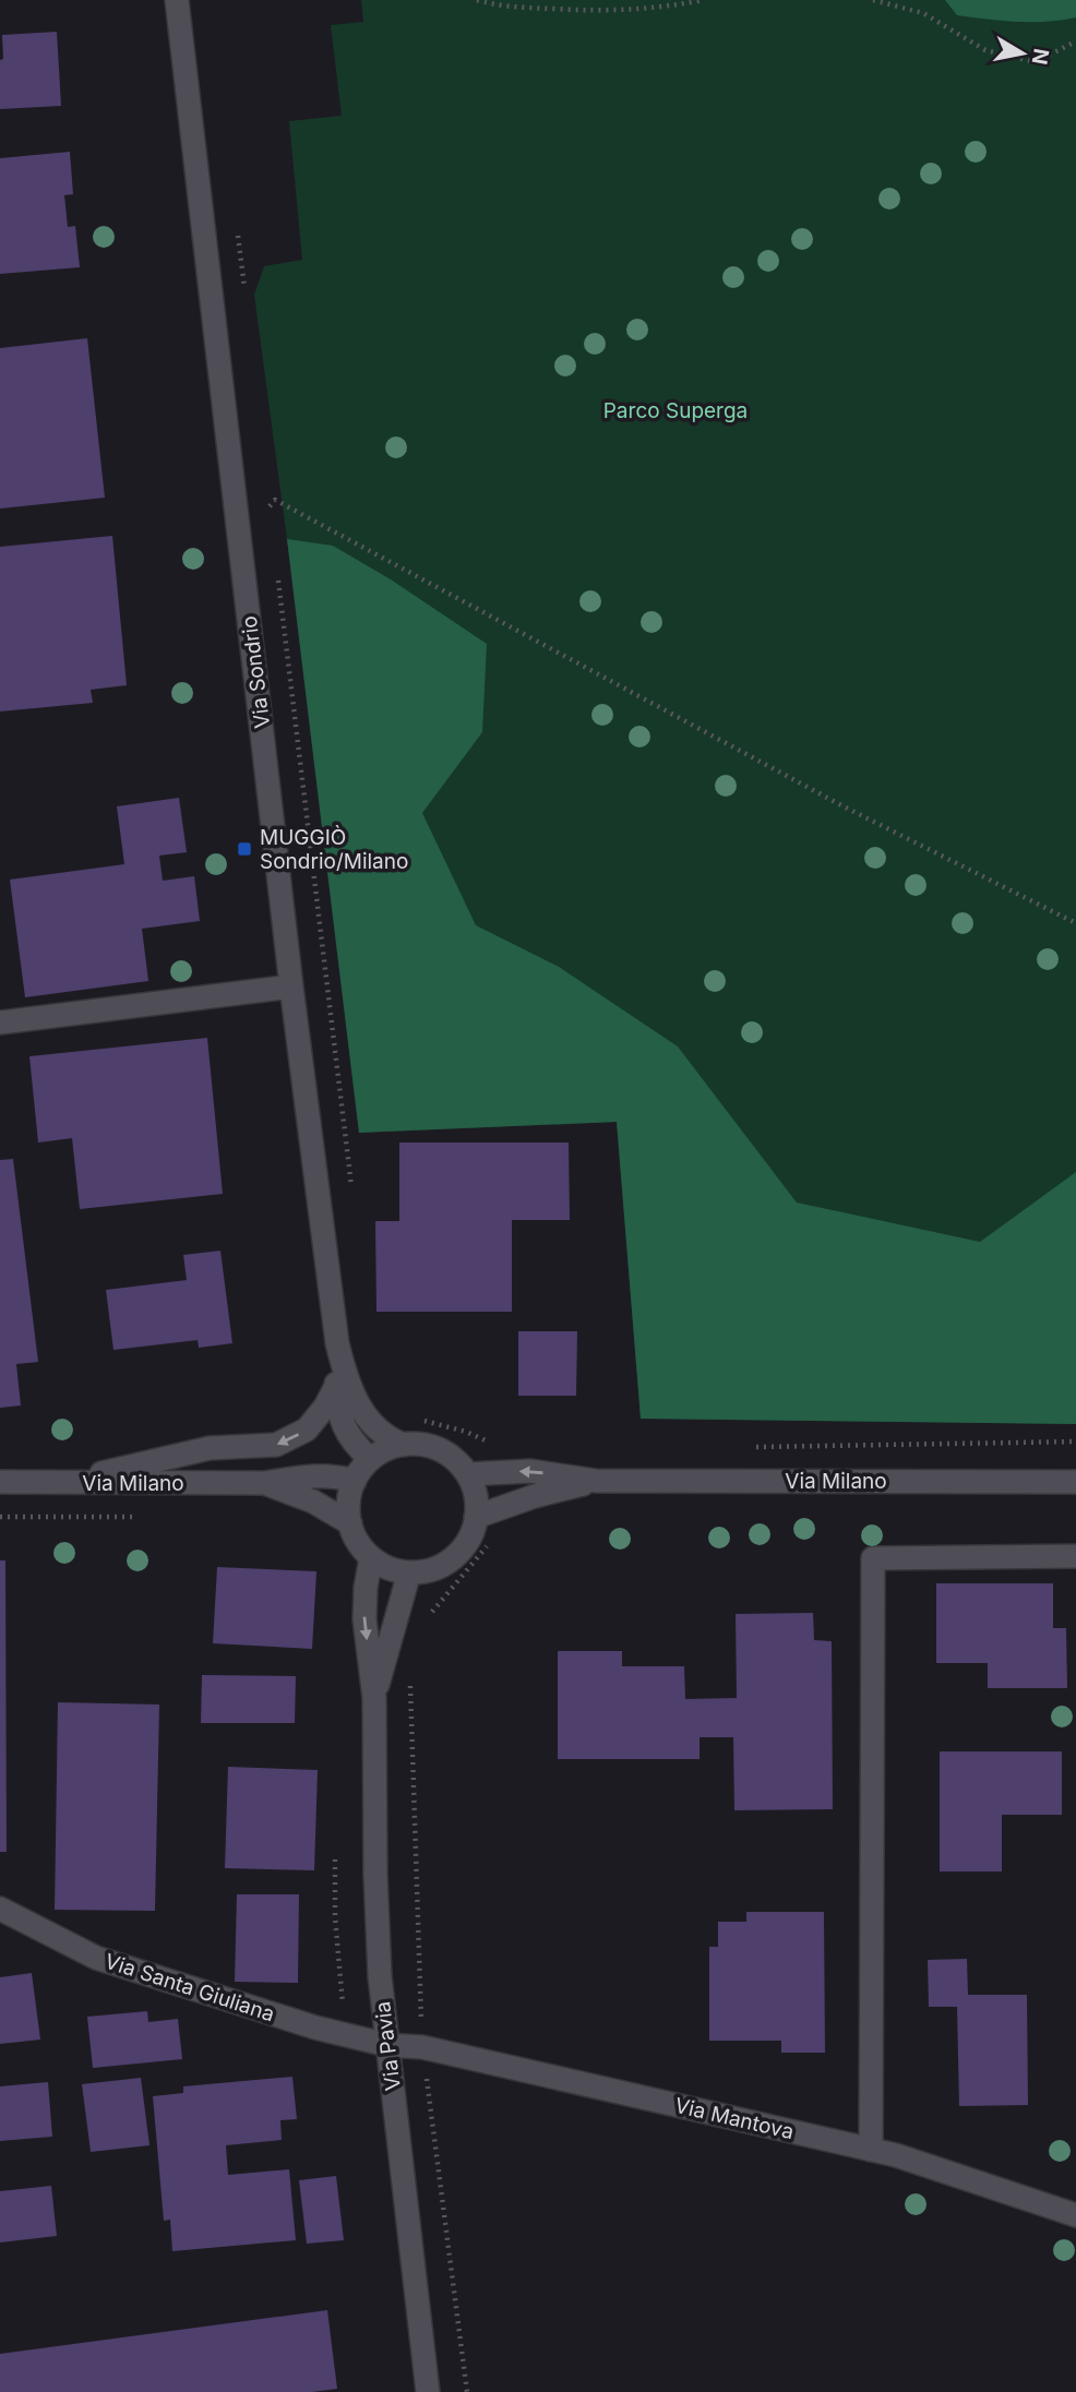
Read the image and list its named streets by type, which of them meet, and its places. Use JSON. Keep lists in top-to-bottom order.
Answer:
{
  "streets": {
    "street": [
      "Via Sondrio",
      "Via Milano",
      "Via Santa Giuliana",
      "Via Pavia",
      "Via Mantova"
    ]
  },
  "crossings": [
    ["Via Santa Giuliana", "Via Pavia"],
    ["Via Santa Giuliana", "Via Mantova"],
    ["Via Pavia", "Via Mantova"]
  ],
  "parks": ["Parco Superga"],
  "places": {
    "transit": ["MUGGIÒ Sondrio/Milano"]
  },
  "north": "right"
}
